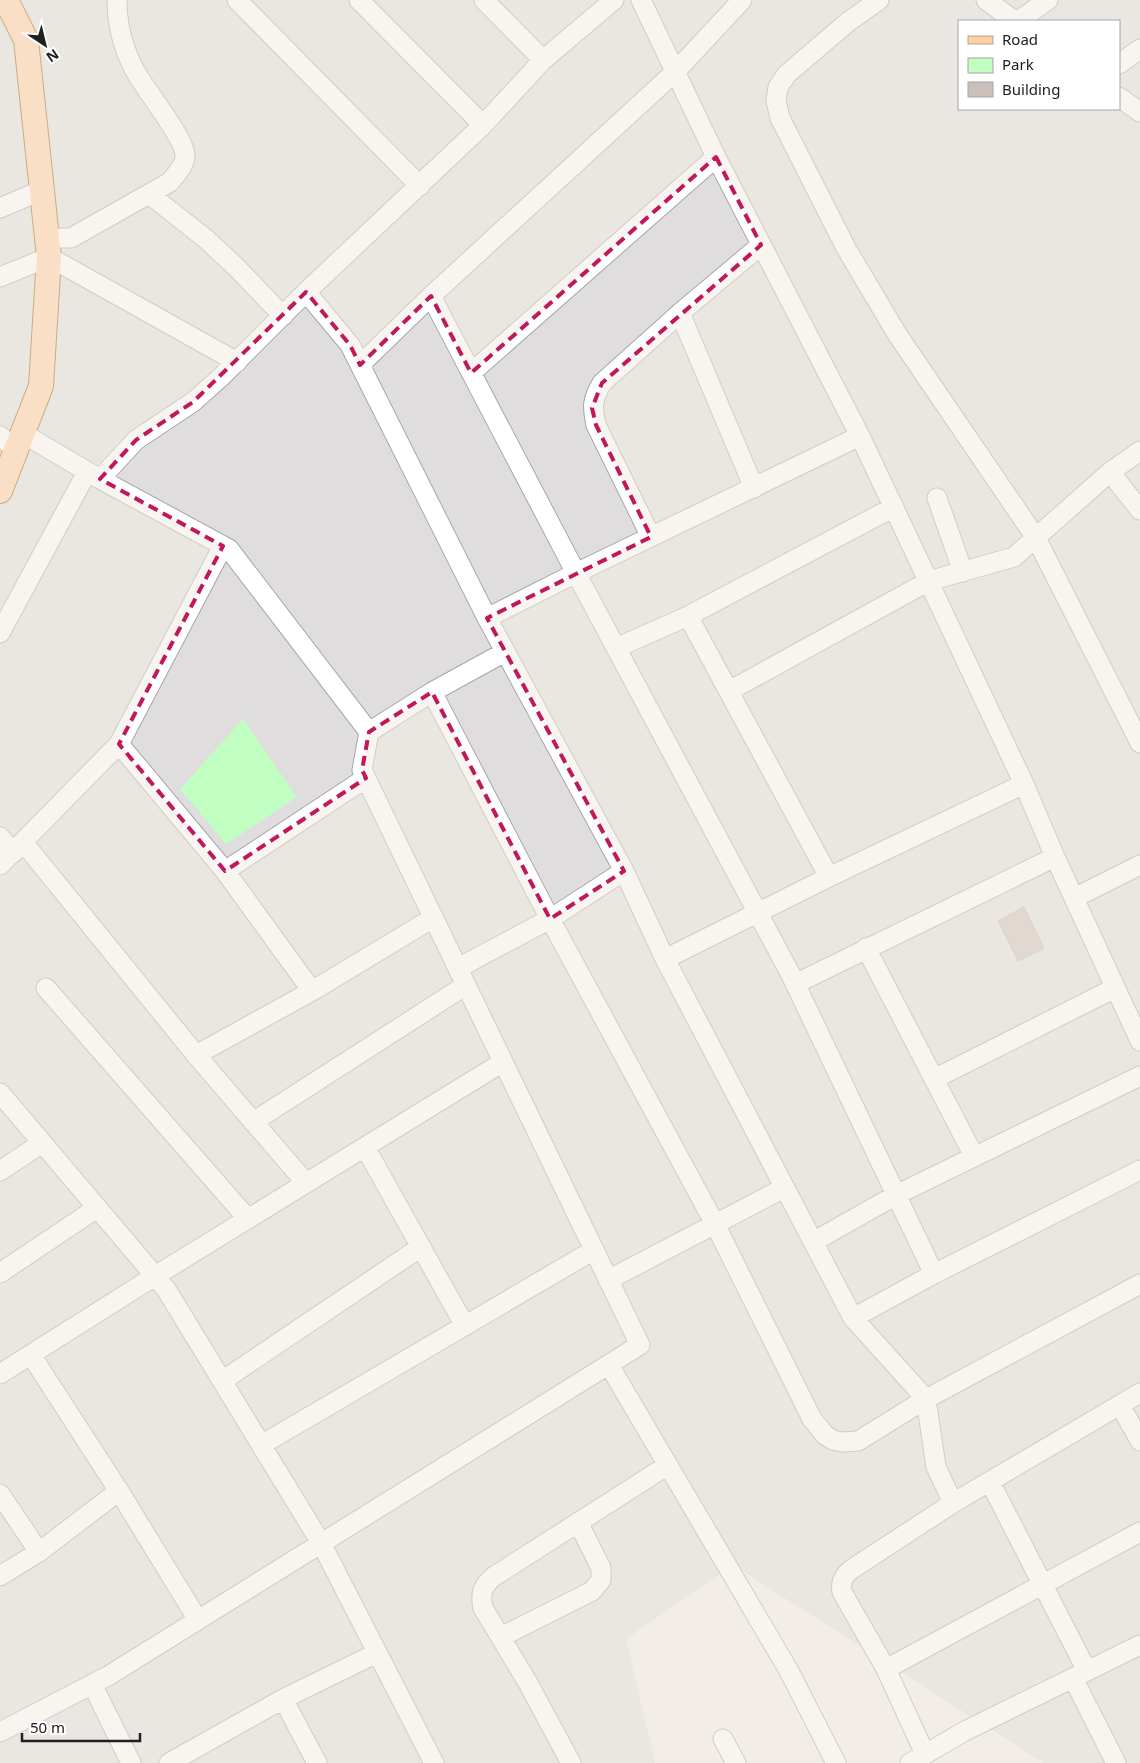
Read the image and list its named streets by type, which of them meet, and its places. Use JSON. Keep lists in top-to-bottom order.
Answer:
{
  "legend": ["Road", "Park", "Building"],
  "scale_bar": "50 m",
  "north": "bottom right"
}
